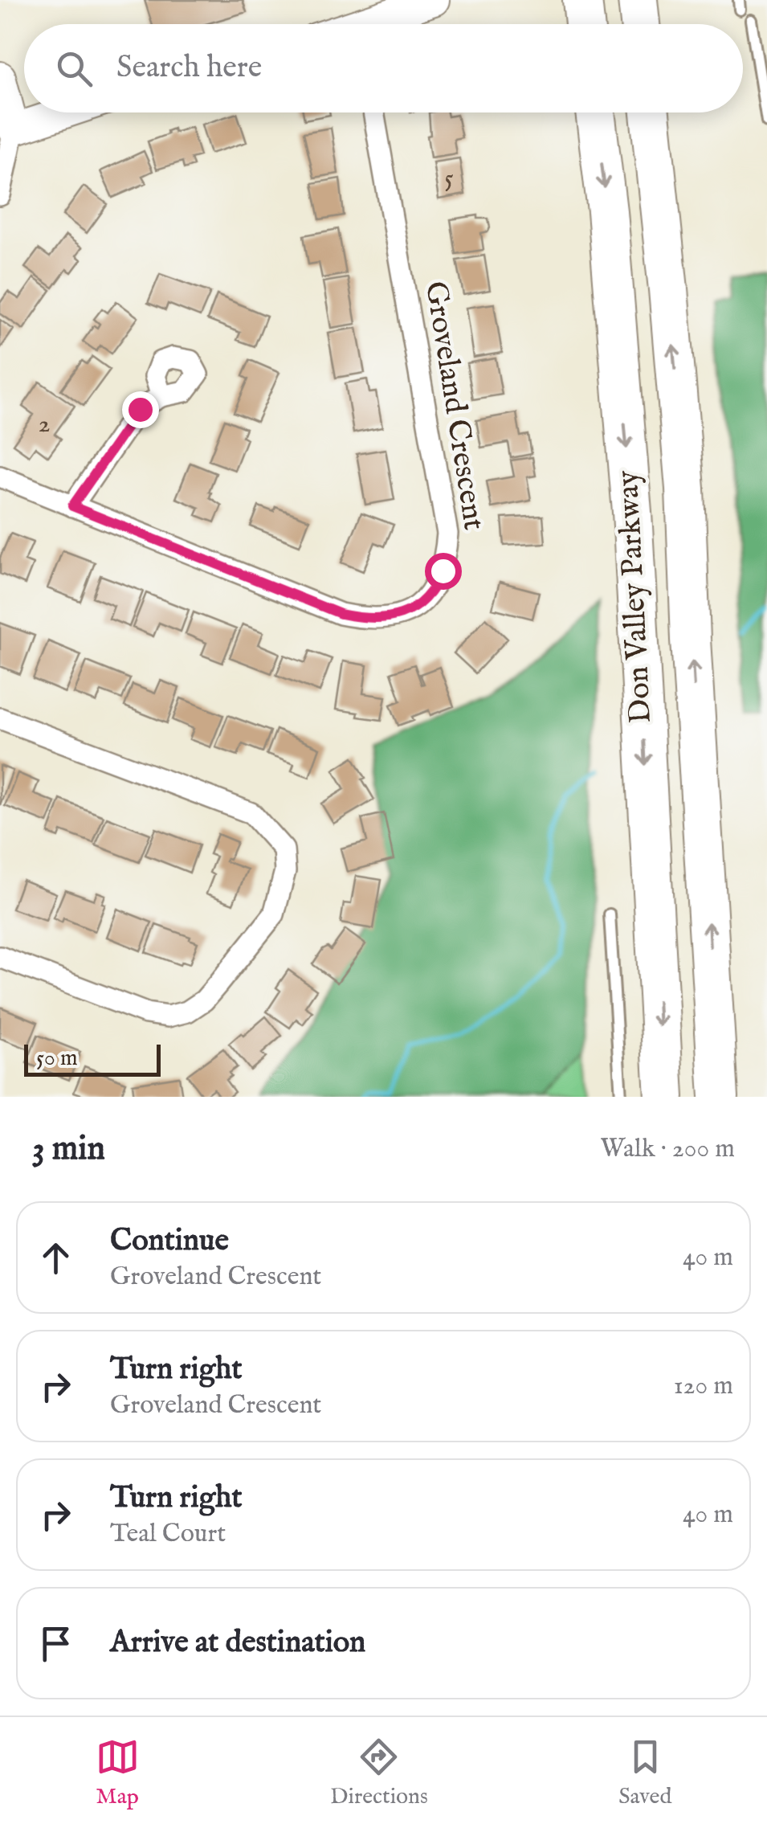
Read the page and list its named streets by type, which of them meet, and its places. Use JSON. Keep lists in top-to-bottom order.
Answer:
{
  "streets": {
    "highway": ["Don Valley Parkway"],
    "street": ["Groveland Crescent"]
  },
  "house_numbers": ["5", "2"],
  "scale_bar": "50 m",
  "page": {
    "search": "Search here",
    "scale": "50 m",
    "heading": ["3 min", "Walk · 200 m"],
    "list": [
      ["Continue", "Groveland Crescent", "40 m"],
      ["Turn right", "Groveland Crescent", "120 m"],
      ["Turn right", "Teal Court", "40 m"],
      "Arrive at destination"
    ],
    "nav": ["Map", "Directions", "Saved"]
  }
}
